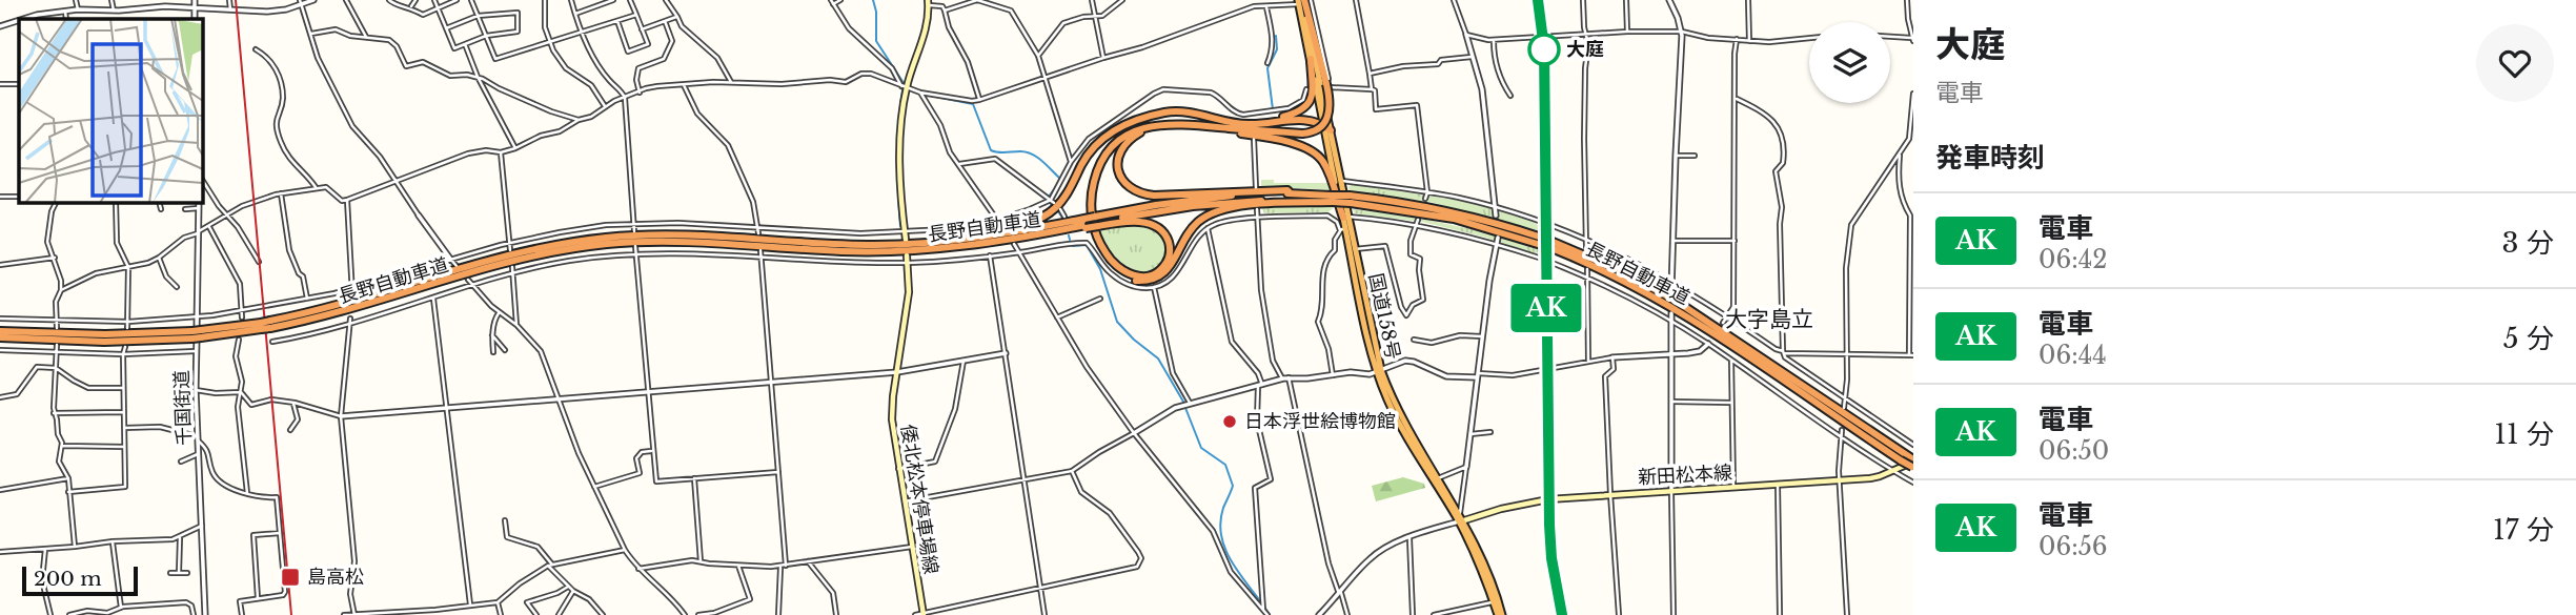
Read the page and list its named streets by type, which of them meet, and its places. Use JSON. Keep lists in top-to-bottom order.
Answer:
{
  "streets": {
    "highway": ["長野自動車道", "国道158号"],
    "main road": ["新田松本線", "倭北松本停車場線"],
    "street": ["千国街道"]
  },
  "crossings": [
    ["長野自動車道", "新田松本線"],
    ["国道158号", "新田松本線"]
  ],
  "districts": ["大字島立"],
  "places": {
    "other": ["大庭", "日本浮世絵博物館"],
    "transit": ["島高松"]
  },
  "scale_bar": "200 m",
  "page": {
    "on_map": "AK",
    "heading": [
      ["大庭", "電車"],
      "発車時刻"
    ],
    "list": [
      {
        "mark": "AK",
        "name": "電車",
        "note": "06:42",
        "value": "3 分"
      },
      {
        "mark": "AK",
        "name": "電車",
        "note": "06:44",
        "value": "5 分"
      },
      {
        "mark": "AK",
        "name": "電車",
        "note": "06:50",
        "value": "11 分"
      },
      {
        "mark": "AK",
        "name": "電車",
        "note": "06:56",
        "value": "17 分"
      }
    ],
    "scale": "200 m"
  }
}
